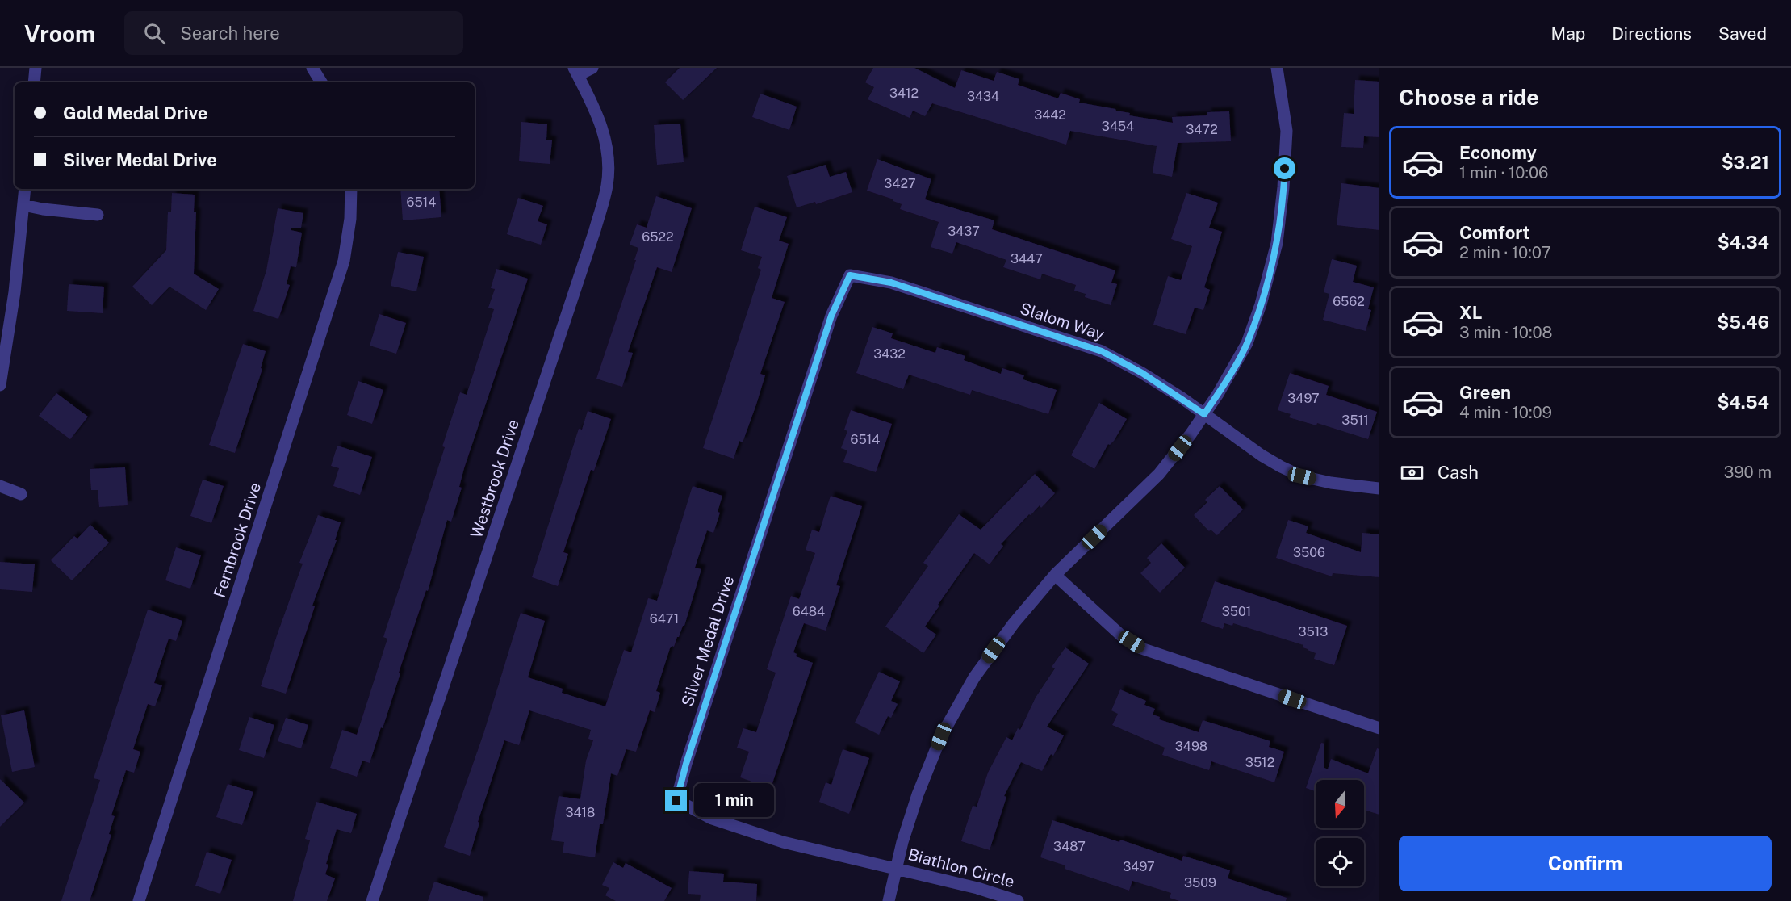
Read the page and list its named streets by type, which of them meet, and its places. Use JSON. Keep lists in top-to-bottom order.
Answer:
{
  "streets": {
    "street": [
      "Slalom Way",
      "Westbrook Drive",
      "Fernbrook Drive",
      "Silver Medal Drive",
      "Biathlon Circle"
    ]
  },
  "crossings": [
    ["Slalom Way", "Silver Medal Drive"],
    ["Silver Medal Drive", "Biathlon Circle"]
  ],
  "house_numbers": [
    "3412",
    "3434",
    "3442",
    "3454",
    "3472",
    "3427",
    "6514",
    "3437",
    "6522",
    "3447",
    "6562",
    "3432",
    "3497",
    "3511",
    "6514",
    "3506",
    "6484",
    "3501",
    "6471",
    "3513",
    "3498",
    "3512",
    "3418",
    "3487",
    "3497",
    "3509"
  ],
  "north": "bottom",
  "page": {
    "header": "Vroom",
    "search": "Search here",
    "nav": ["Map", "Directions", "Saved"],
    "heading": "Choose a ride",
    "banner": ["Gold Medal Drive", "Silver Medal Drive"],
    "list": [
      {
        "name": "Economy",
        "note": "1 min · 10:06",
        "value": "$3.21"
      },
      {
        "name": "Comfort",
        "note": "2 min · 10:07",
        "value": "$4.34"
      },
      {
        "name": "XL",
        "note": "3 min · 10:08",
        "value": "$5.46"
      },
      {
        "name": "Green",
        "note": "4 min · 10:09",
        "value": "$4.54"
      }
    ],
    "pay": ["Cash", "390 m"],
    "bubble": "1 min",
    "buttons": "Confirm"
  }
}
